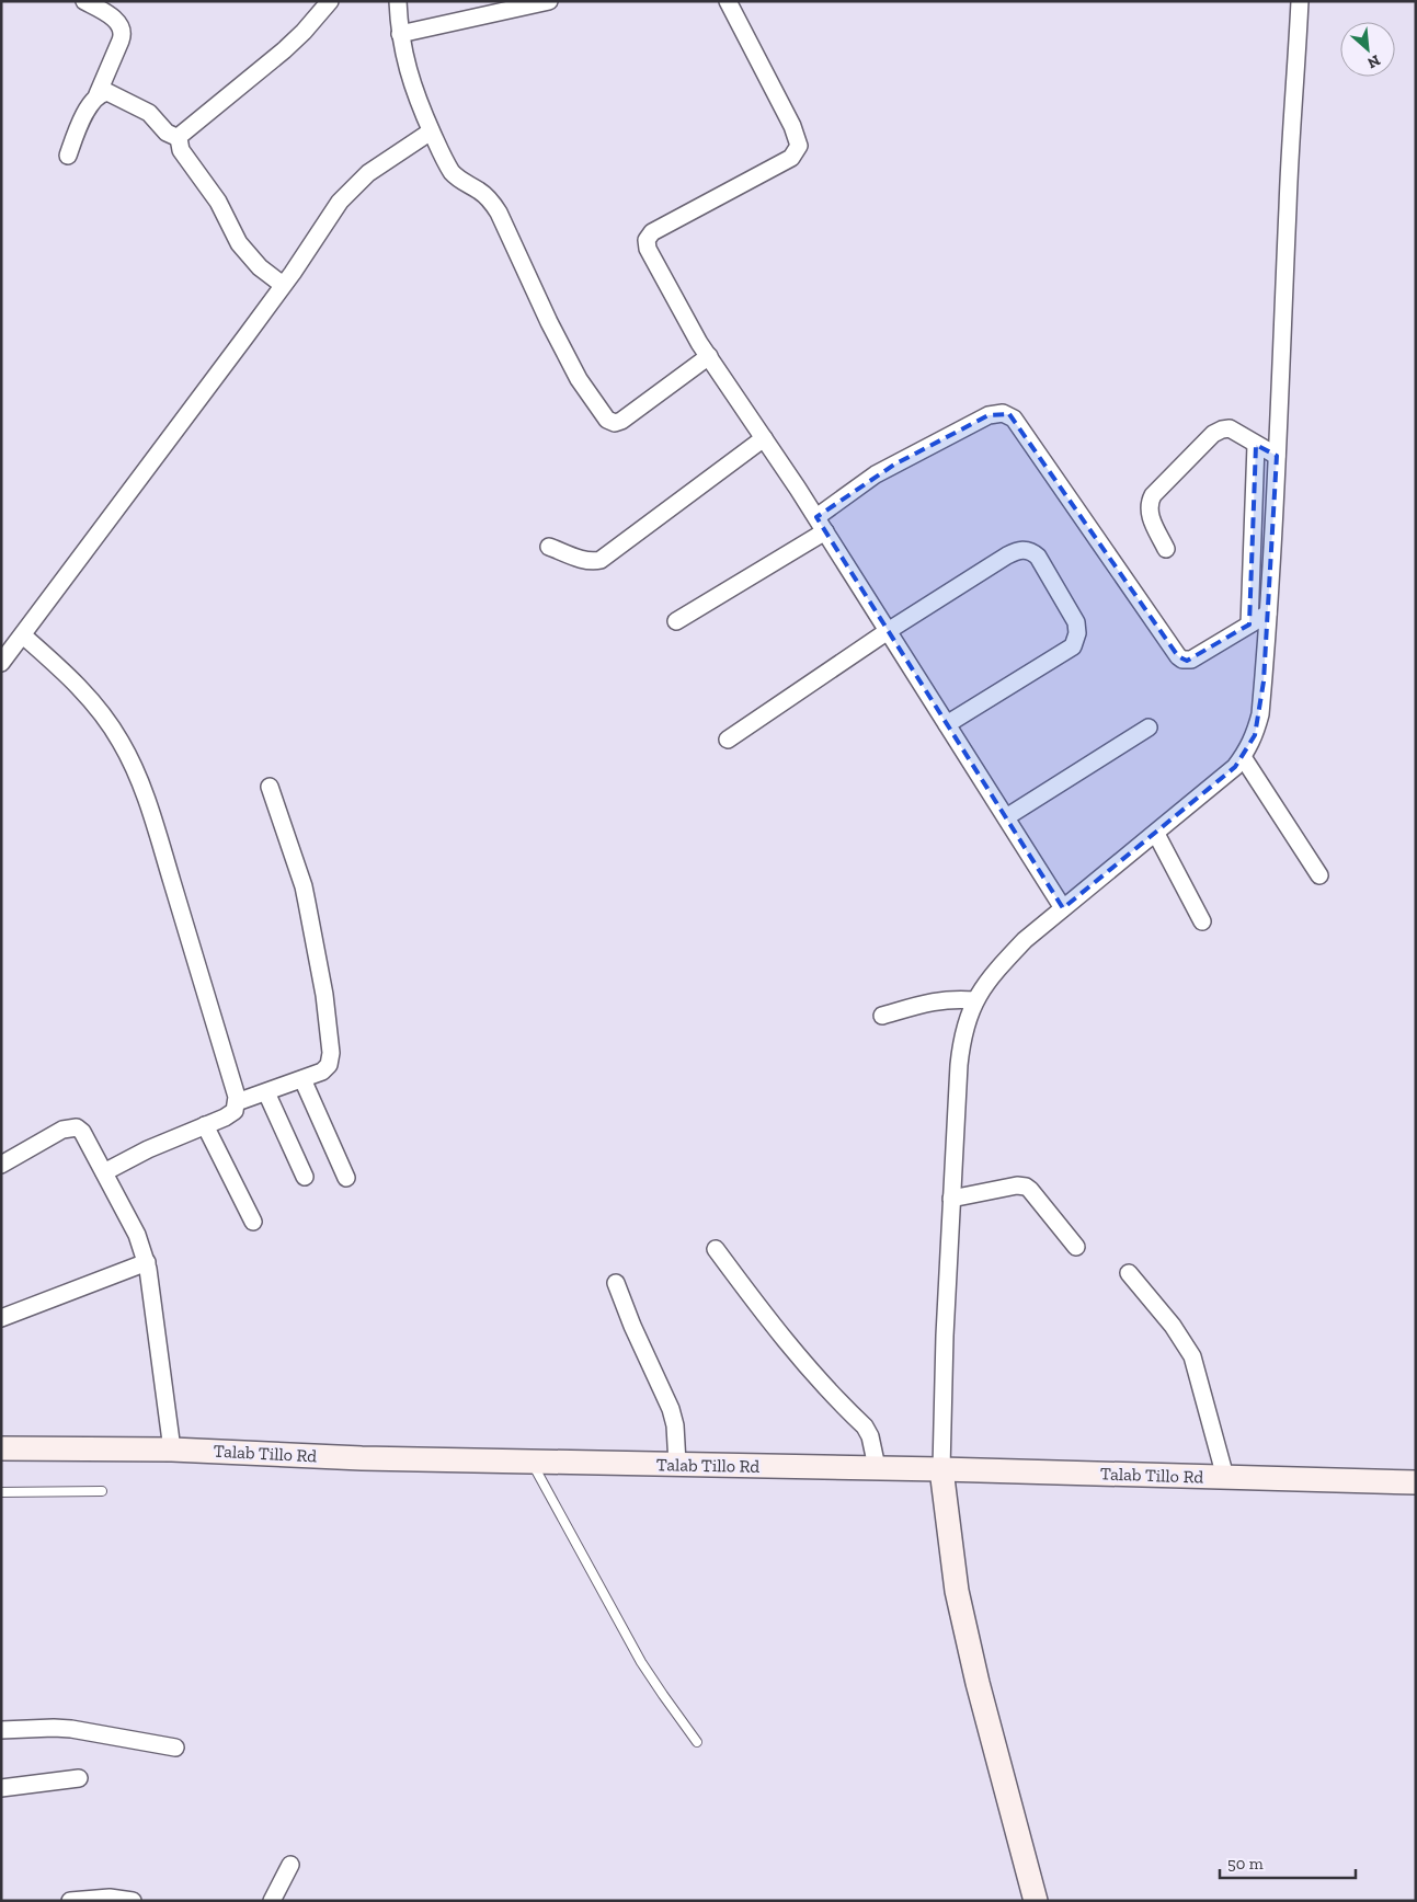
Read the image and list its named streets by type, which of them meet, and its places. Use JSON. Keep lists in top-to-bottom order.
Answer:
{
  "streets": {
    "main road": ["Talab Tillo Rd"]
  },
  "scale_bar": "50 m",
  "north": "bottom right"
}
